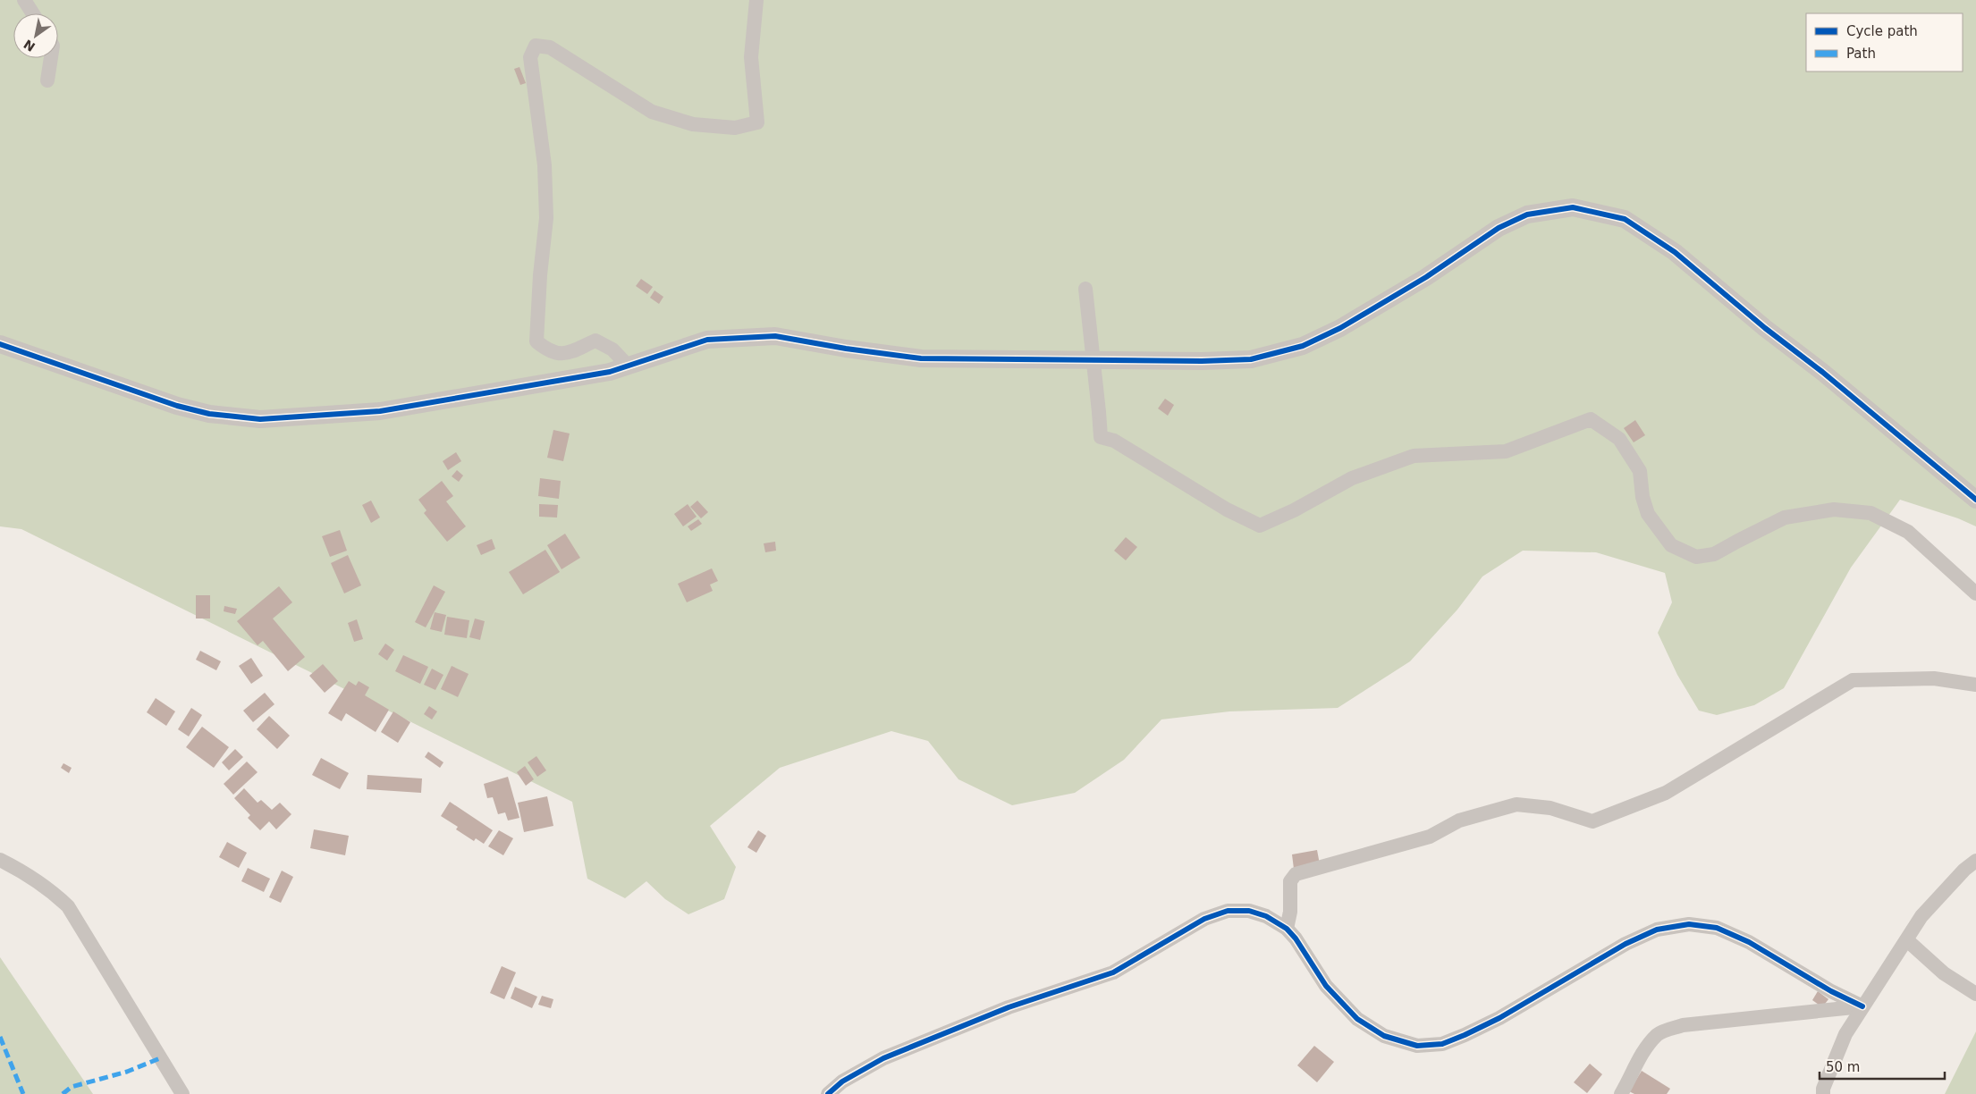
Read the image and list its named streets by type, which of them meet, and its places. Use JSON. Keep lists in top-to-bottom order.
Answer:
{
  "legend": ["Cycle path", "Path"],
  "scale_bar": "50 m",
  "north": "bottom left"
}
